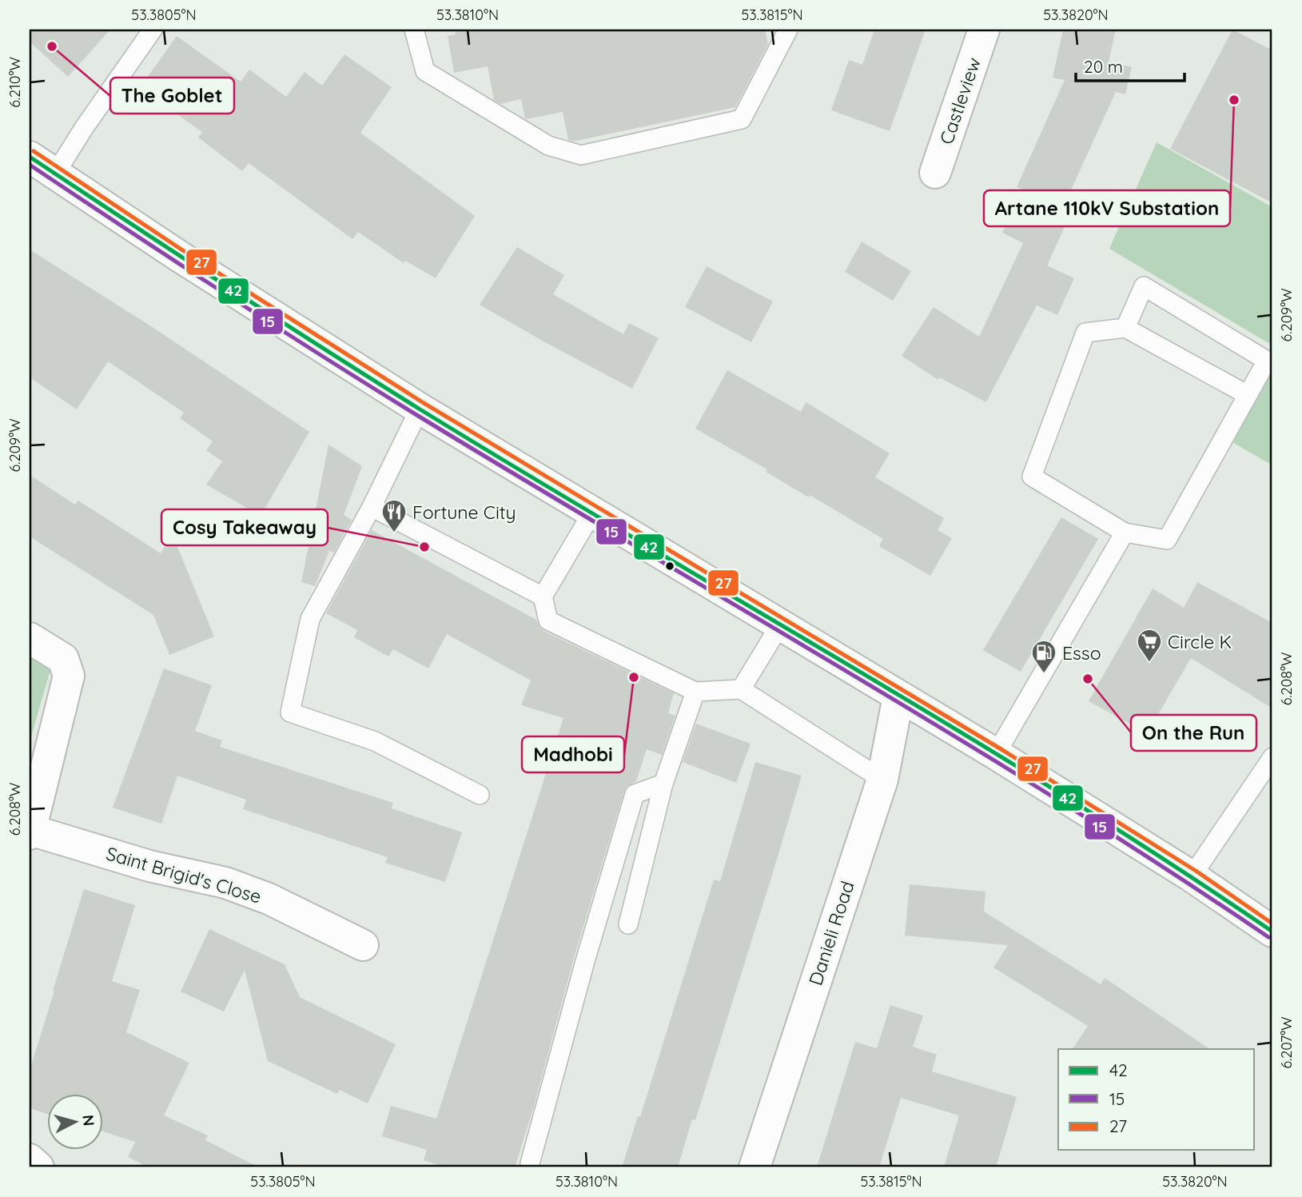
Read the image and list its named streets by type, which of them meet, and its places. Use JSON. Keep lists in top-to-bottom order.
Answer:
{
  "streets": {
    "main road": ["Castleview", "Saint Brigid's Close", "Danieli Road"]
  },
  "places": {
    "other": [
      "The Goblet",
      "Artane 110kV Substation",
      "Cosy Takeaway",
      "Madhobi",
      "On the Run"
    ],
    "restaurant": ["Fortune City"],
    "supermarket": ["Circle K"],
    "fuel station": ["Esso"]
  },
  "lines": ["transit line 27", "transit line 42", "transit line 15"],
  "legend": ["42", "15", "27"],
  "scale_bar": "20 m",
  "north": "right",
  "coordinates": [
    "53.3805°N",
    "53.3810°N",
    "53.3815°N",
    "53.3820°N",
    "6.210°W",
    "6.209°W",
    "6.208°W",
    "6.207°W"
  ]
}
